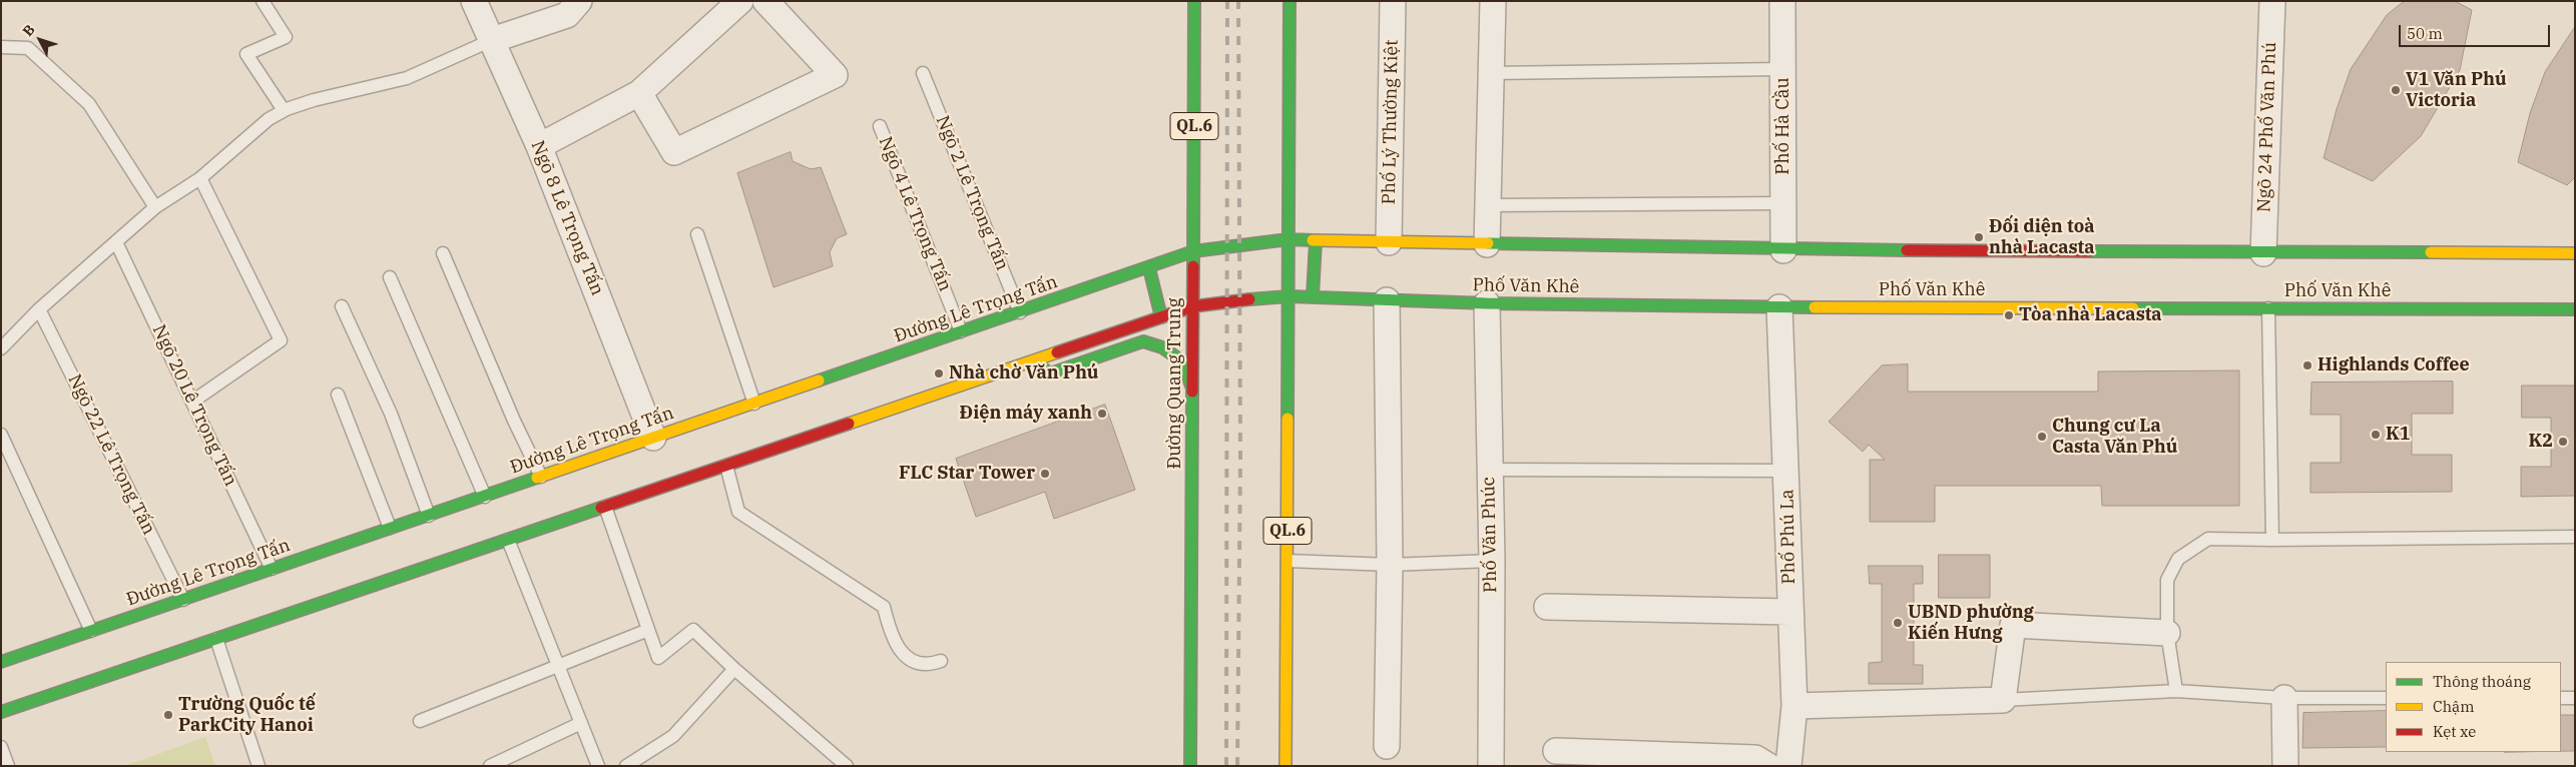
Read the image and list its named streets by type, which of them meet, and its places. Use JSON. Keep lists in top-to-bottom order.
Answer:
{
  "streets": {
    "main road": [
      "QL.6",
      "Phố Văn Khê",
      "Đường Lê Trọng Tấn",
      "Đường Quang Trung"
    ],
    "street": [
      "Phố Lý Thường Kiệt",
      "Phố Hà Cầu",
      "Ngõ 24 Phố Văn Phú",
      "Ngõ 8 Lê Trọng Tấn",
      "Phố Văn Phúc",
      "Phố Phú La"
    ],
    "lane": [
      "Ngõ 2 Lê Trọng Tấn",
      "Ngõ 4 Lê Trọng Tấn",
      "Ngõ 20 Lê Trọng Tấn",
      "Ngõ 22 Lê Trọng Tấn"
    ]
  },
  "crossings": [
    ["QL.6", "Phố Văn Khê"],
    ["QL.6", "Đường Lê Trọng Tấn"],
    ["Ngõ 2 Lê Trọng Tấn", "Đường Lê Trọng Tấn"],
    ["Ngõ 4 Lê Trọng Tấn", "Đường Lê Trọng Tấn"],
    ["Ngõ 8 Lê Trọng Tấn", "Đường Lê Trọng Tấn"],
    ["Phố Văn Khê", "Đường Quang Trung"],
    ["Phố Văn Khê", "Phố Văn Phúc"],
    ["Phố Văn Khê", "Phố Phú La"],
    ["Đường Lê Trọng Tấn", "Đường Quang Trung"],
    ["Đường Lê Trọng Tấn", "Ngõ 20 Lê Trọng Tấn"],
    ["Đường Lê Trọng Tấn", "Ngõ 22 Lê Trọng Tấn"]
  ],
  "places": [
    "V1 Văn Phú Victoria",
    "Đối diện toà nhà Lacasta",
    "Tòa nhà Lacasta",
    "Highlands Coffee",
    "Nhà chờ Văn Phú",
    "Điện máy xanh",
    "K1",
    "Chung cư La Casta Văn Phú",
    "K2",
    "FLC Star Tower",
    "UBND phường Kiến Hưng",
    "Trường Quốc tế ParkCity Hanoi"
  ],
  "legend": ["Thông thoáng", "Chậm", "Kẹt xe"],
  "scale_bar": "50 m",
  "north": "top left"
}
